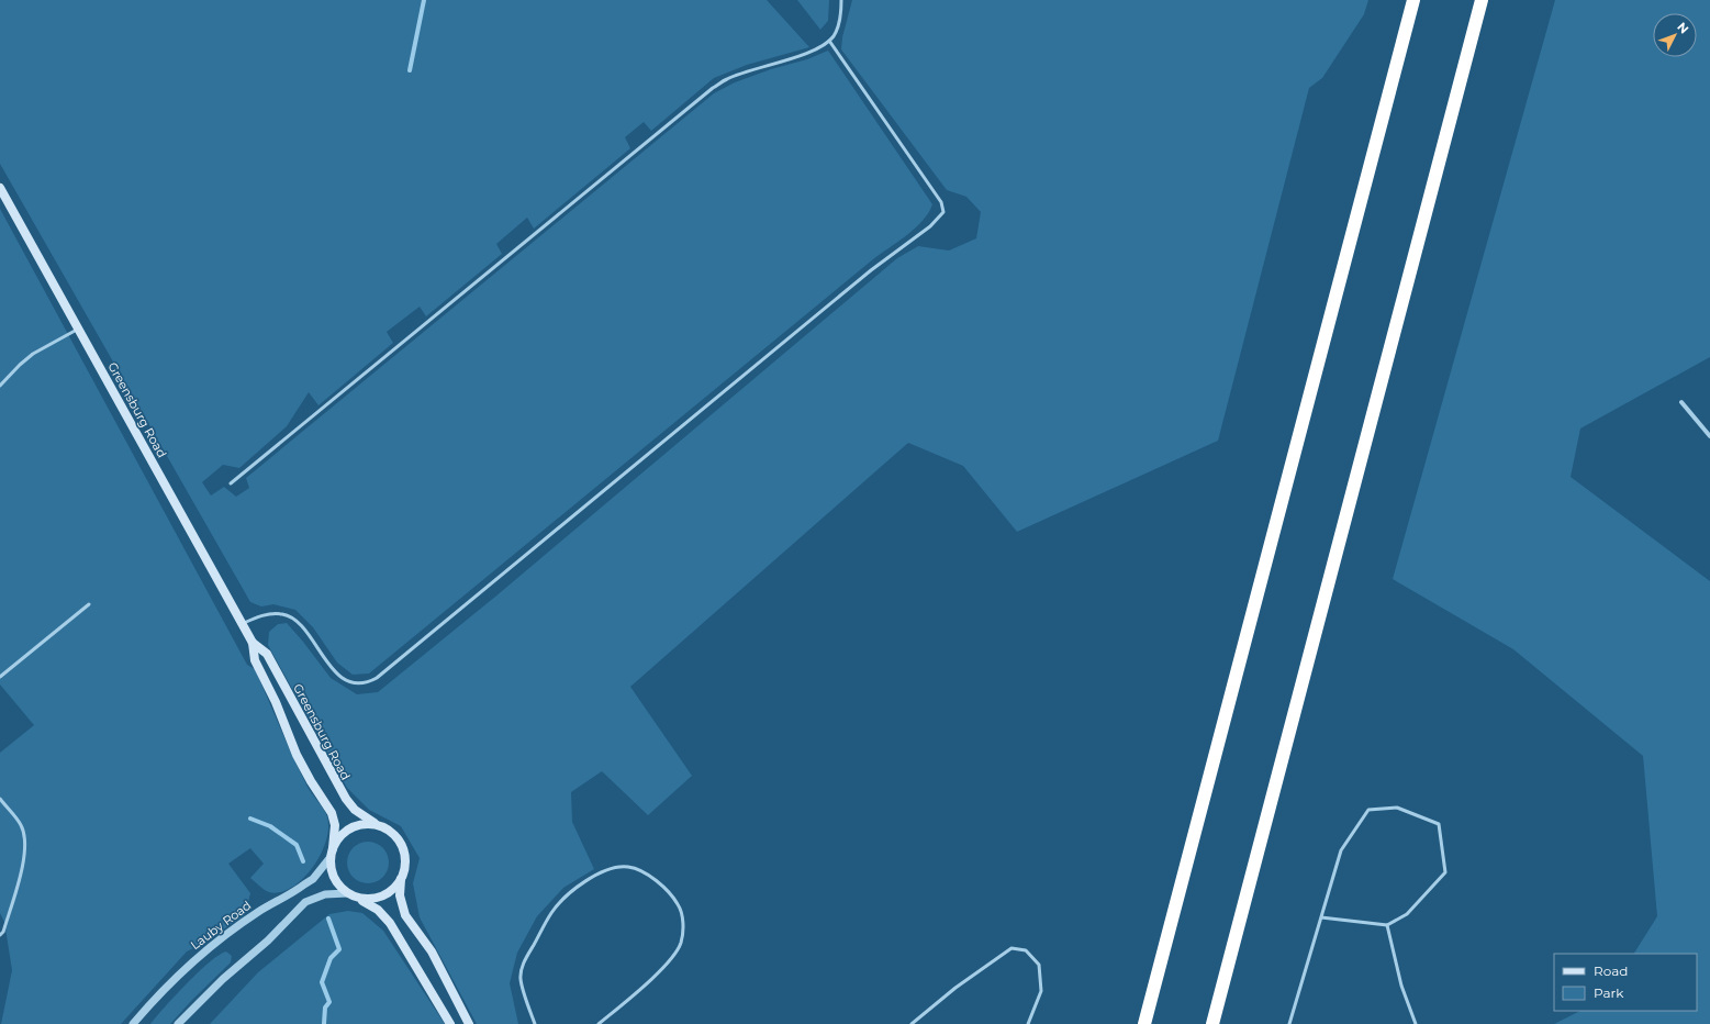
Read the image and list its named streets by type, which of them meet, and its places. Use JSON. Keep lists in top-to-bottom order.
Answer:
{
  "streets": {
    "main road": ["Greensburg Road"],
    "street": ["Lauby Road"]
  },
  "crossings": [
    ["Greensburg Road", "Lauby Road"]
  ],
  "legend": ["Road", "Park"],
  "north": "top right"
}
